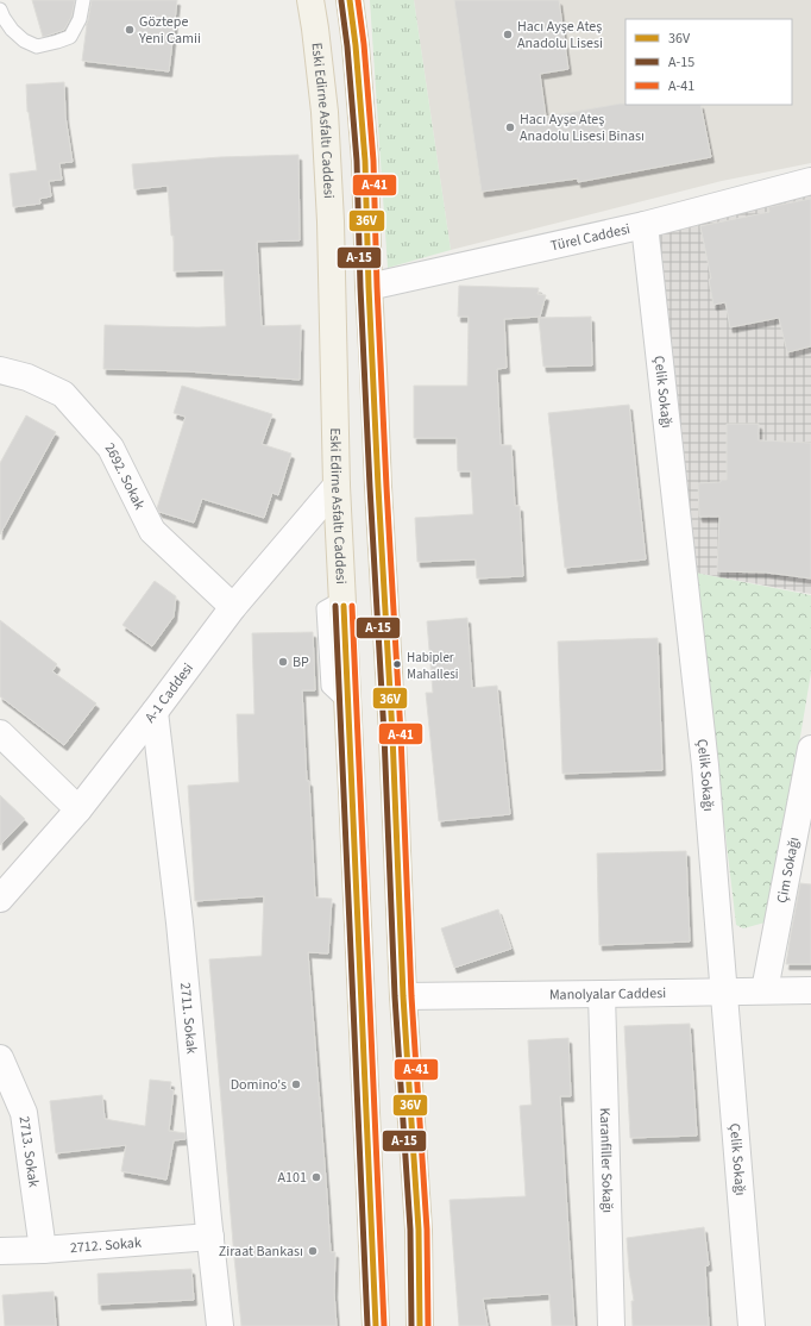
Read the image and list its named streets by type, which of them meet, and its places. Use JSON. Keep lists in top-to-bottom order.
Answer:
{
  "streets": {
    "main road": ["Eski Edirne Asfaltı Caddesi"],
    "street": [
      "Türel Caddesi",
      "Çelik Sokağı",
      "2692. Sokak",
      "A-1 Caddesi",
      "Çim Sokağı",
      "Manolyalar Caddesi",
      "2711. Sokak",
      "2713. Sokak",
      "Karanfiller Sokağı",
      "2712. Sokak"
    ]
  },
  "crossings": [
    ["Eski Edirne Asfaltı Caddesi", "A-1 Caddesi"],
    ["Türel Caddesi", "Çelik Sokağı"],
    ["Çelik Sokağı", "Manolyalar Caddesi"],
    ["2692. Sokak", "A-1 Caddesi"],
    ["A-1 Caddesi", "2711. Sokak"],
    ["Çim Sokağı", "Manolyalar Caddesi"],
    ["Manolyalar Caddesi", "Karanfiller Sokağı"],
    ["2711. Sokak", "2712. Sokak"],
    ["2713. Sokak", "2712. Sokak"]
  ],
  "places": [
    "Göztepe Yeni Camii",
    "Hacı Ayşe Ateş Anadolu Lisesi",
    "Hacı Ayşe Ateş Anadolu Lisesi Binası",
    "BP",
    "Habipler Mahallesi",
    "Domino's",
    "A101",
    "Ziraat Bankası"
  ],
  "lines": ["transit line 36V", "transit line A-41", "transit line A-15"],
  "legend": ["36V", "A-15", "A-41"]
}
